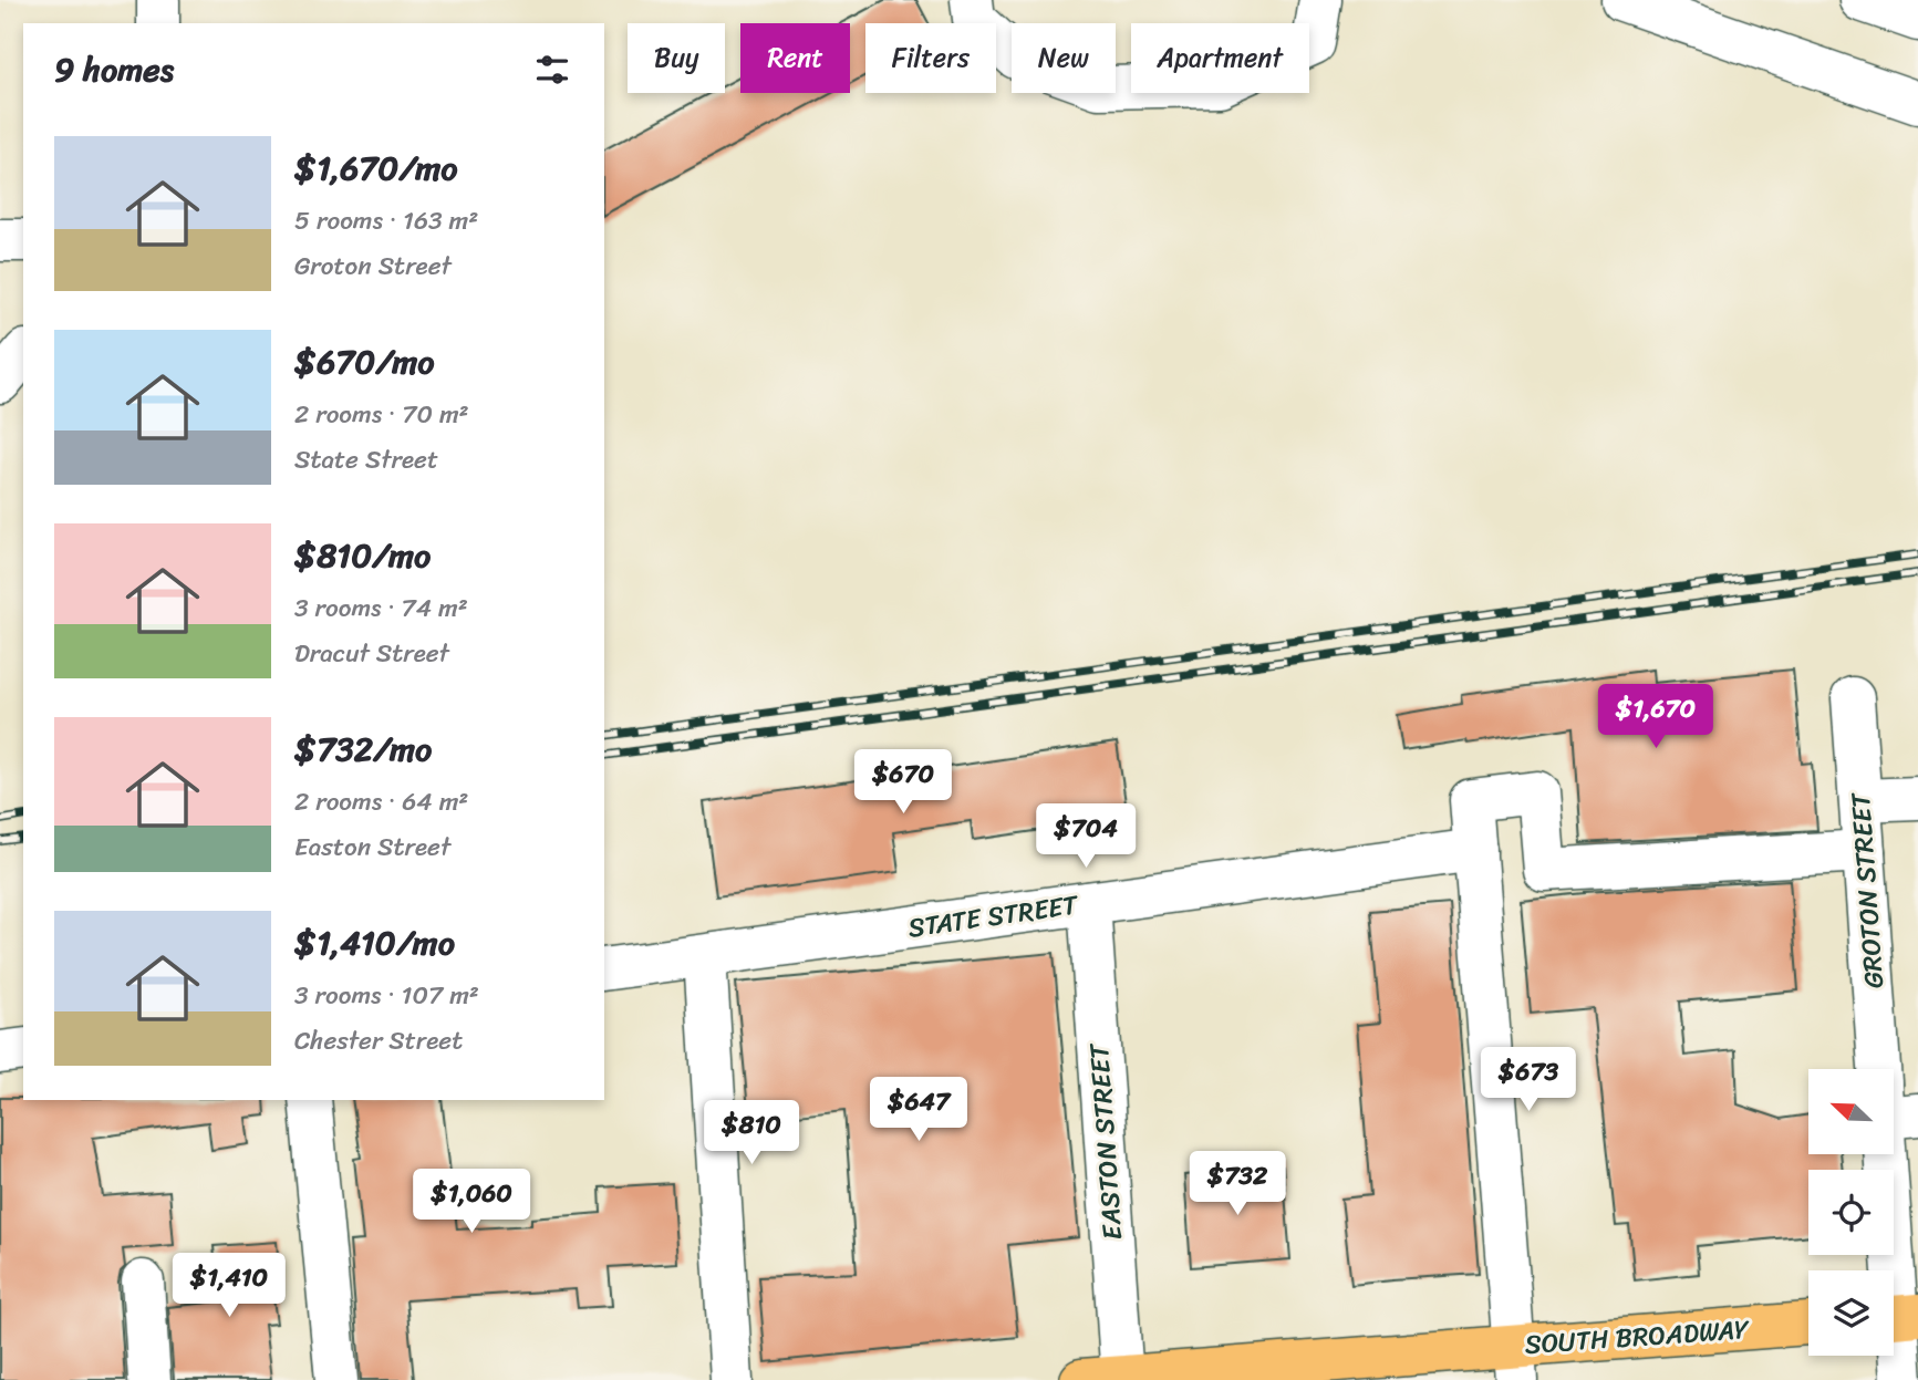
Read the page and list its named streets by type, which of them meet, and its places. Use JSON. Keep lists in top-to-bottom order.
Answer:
{
  "streets": {
    "main road": ["SOUTH BROADWAY"],
    "street": ["GROTON STREET", "STATE STREET", "EASTON STREET"]
  },
  "crossings": [
    ["STATE STREET", "EASTON STREET"],
    ["EASTON STREET", "SOUTH BROADWAY"]
  ],
  "north": "top left",
  "page": {
    "chip": [
      "Buy",
      "Rent",
      "Filters",
      "New",
      "Apartment"
    ],
    "heading": "9 homes",
    "list": [
      {
        "name": "$1,670/mo",
        "note": "5 rooms · 163 m² · Groton Street"
      },
      {
        "name": "$670/mo",
        "note": "2 rooms · 70 m² · State Street"
      },
      {
        "name": "$810/mo",
        "note": "3 rooms · 74 m² · Dracut Street"
      },
      {
        "name": "$732/mo",
        "note": "2 rooms · 64 m² · Easton Street"
      },
      {
        "name": "$1,410/mo",
        "note": "3 rooms · 107 m² · Chester Street"
      }
    ],
    "price": [
      "$1,670",
      "$670",
      "$704",
      "$673",
      "$647",
      "$810",
      "$732",
      "$1,060",
      "$1,410"
    ]
  }
}
